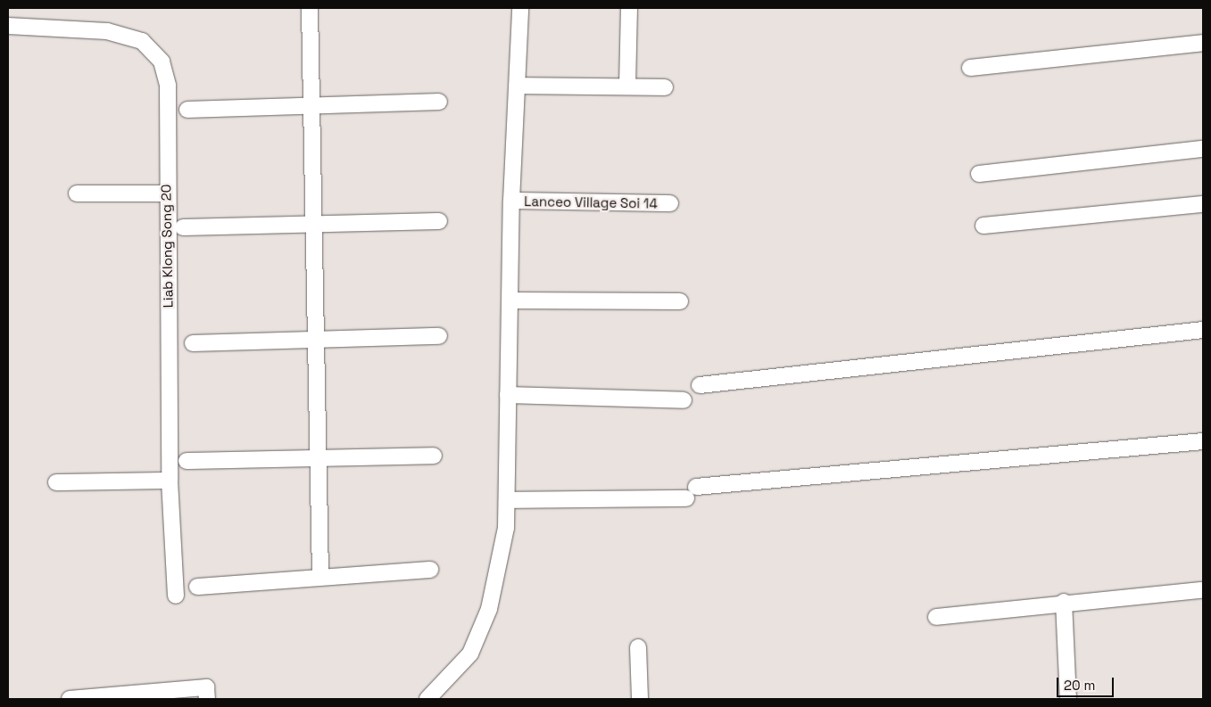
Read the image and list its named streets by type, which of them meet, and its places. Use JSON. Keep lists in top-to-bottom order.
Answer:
{
  "streets": {
    "street": ["Lanceo Village Soi 14", "Liab Klong Song 20"]
  },
  "scale_bar": "20 m"
}
